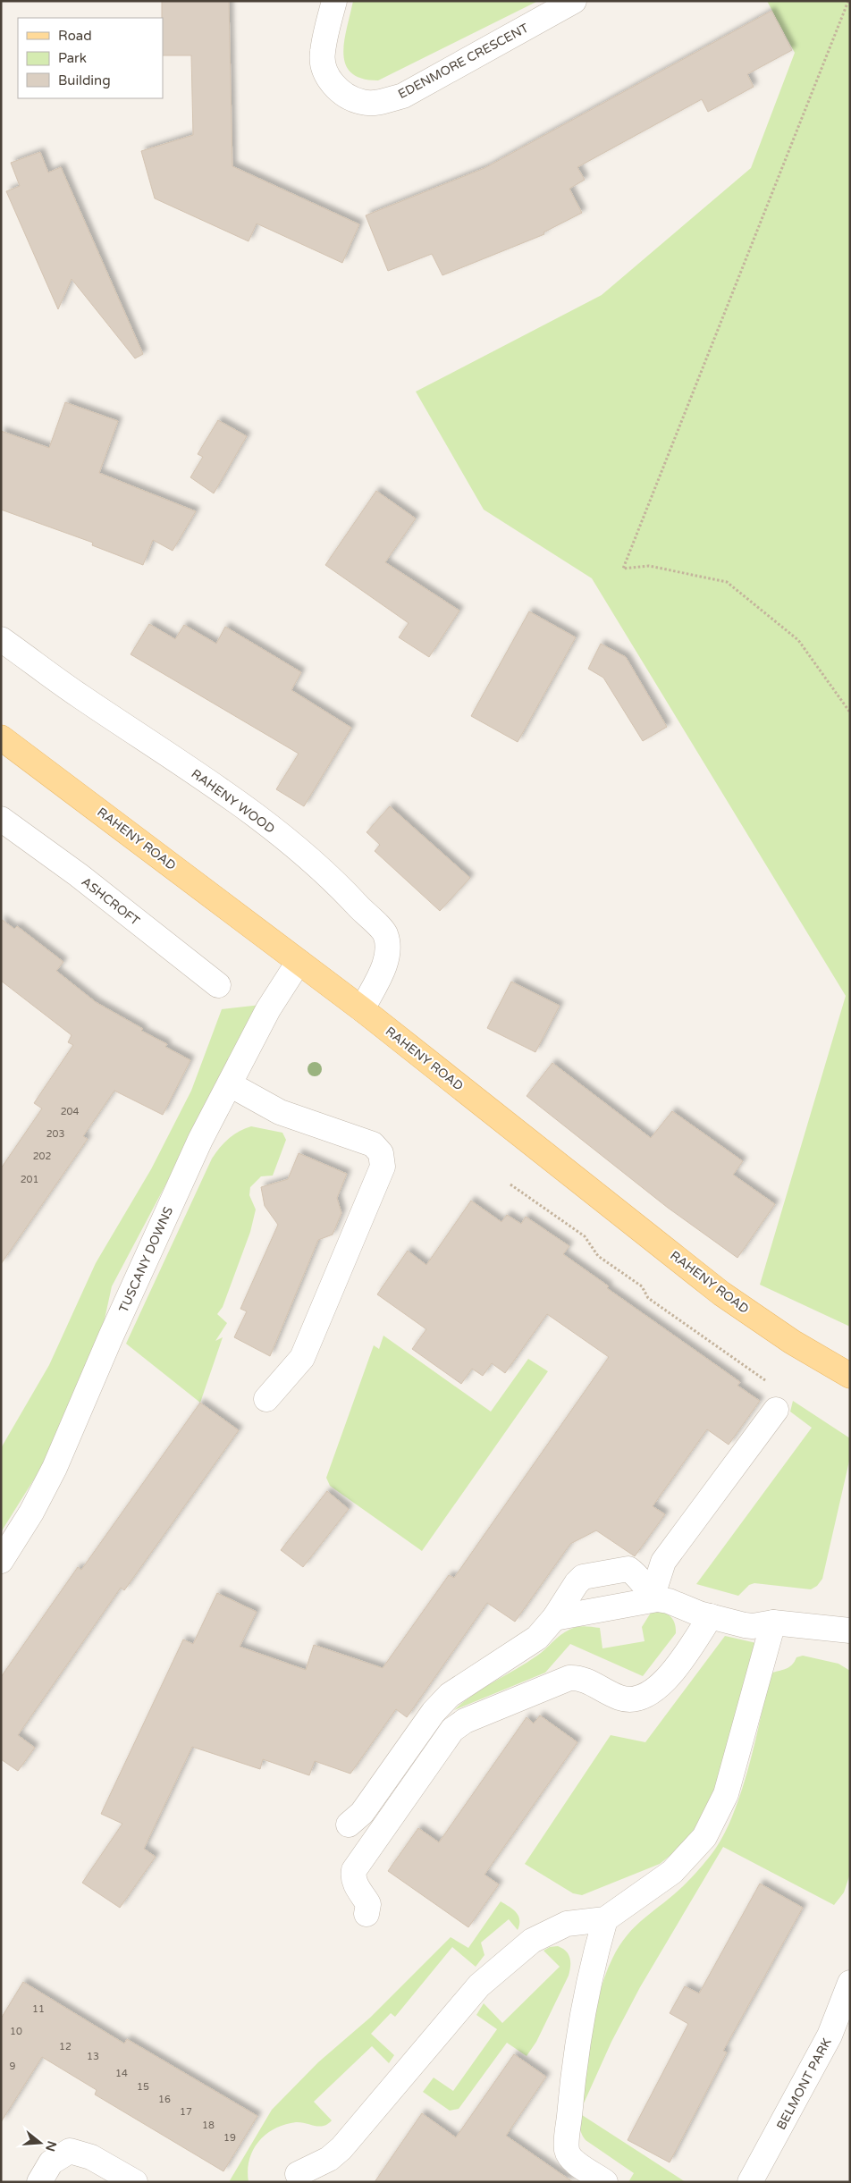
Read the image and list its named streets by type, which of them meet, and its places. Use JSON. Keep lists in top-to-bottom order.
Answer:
{
  "streets": {
    "main road": ["RAHENY ROAD"],
    "street": [
      "EDENMORE CRESCENT",
      "RAHENY WOOD",
      "ASHCROFT",
      "TUSCANY DOWNS",
      "BELMONT PARK"
    ]
  },
  "crossings": [
    ["RAHENY WOOD", "RAHENY ROAD"],
    ["RAHENY ROAD", "TUSCANY DOWNS"]
  ],
  "house_numbers": [
    "204",
    "203",
    "202",
    "201",
    "11",
    "10",
    "12",
    "13",
    "9",
    "14",
    "15",
    "16",
    "17",
    "18",
    "19"
  ],
  "legend": ["Road", "Park", "Building"],
  "north": "right"
}
